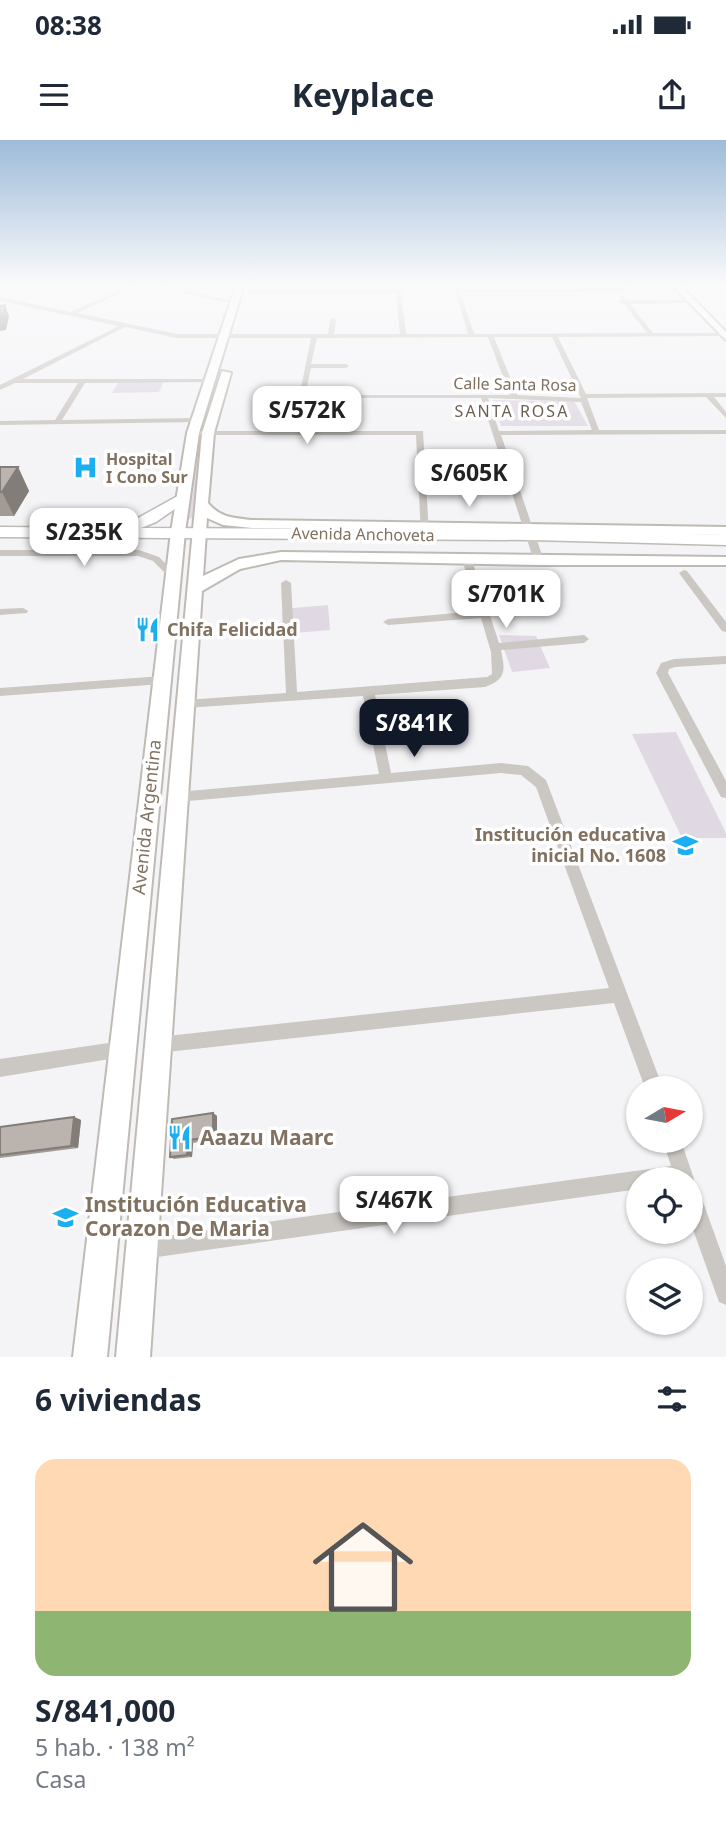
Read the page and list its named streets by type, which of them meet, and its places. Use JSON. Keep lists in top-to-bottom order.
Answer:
{
  "streets": {
    "main road": ["Avenida Anchoveta", "Avenida Argentina"],
    "street": ["Calle Santa Rosa"]
  },
  "crossings": [
    ["Avenida Anchoveta", "Avenida Argentina"]
  ],
  "districts": ["SANTA ROSA"],
  "places": {
    "hospital": ["Hospital I Cono Sur"],
    "restaurant": ["Chifa Felicidad", "Aaazu Maarc"],
    "school or university": ["Institución educativa inicial No. 1608", "Institución Educativa Corazon De Maria"]
  },
  "north": "right",
  "page": {
    "status": "08:38",
    "header": "Keyplace",
    "price": [
      "S/572K",
      "S/605K",
      "S/235K",
      "S/701K",
      "S/841K",
      "S/467K"
    ],
    "heading": "6 viviendas",
    "list": [
      {
        "name": "S/841,000",
        "note": "5 hab. · 138 m² · Casa"
      }
    ]
  }
}
